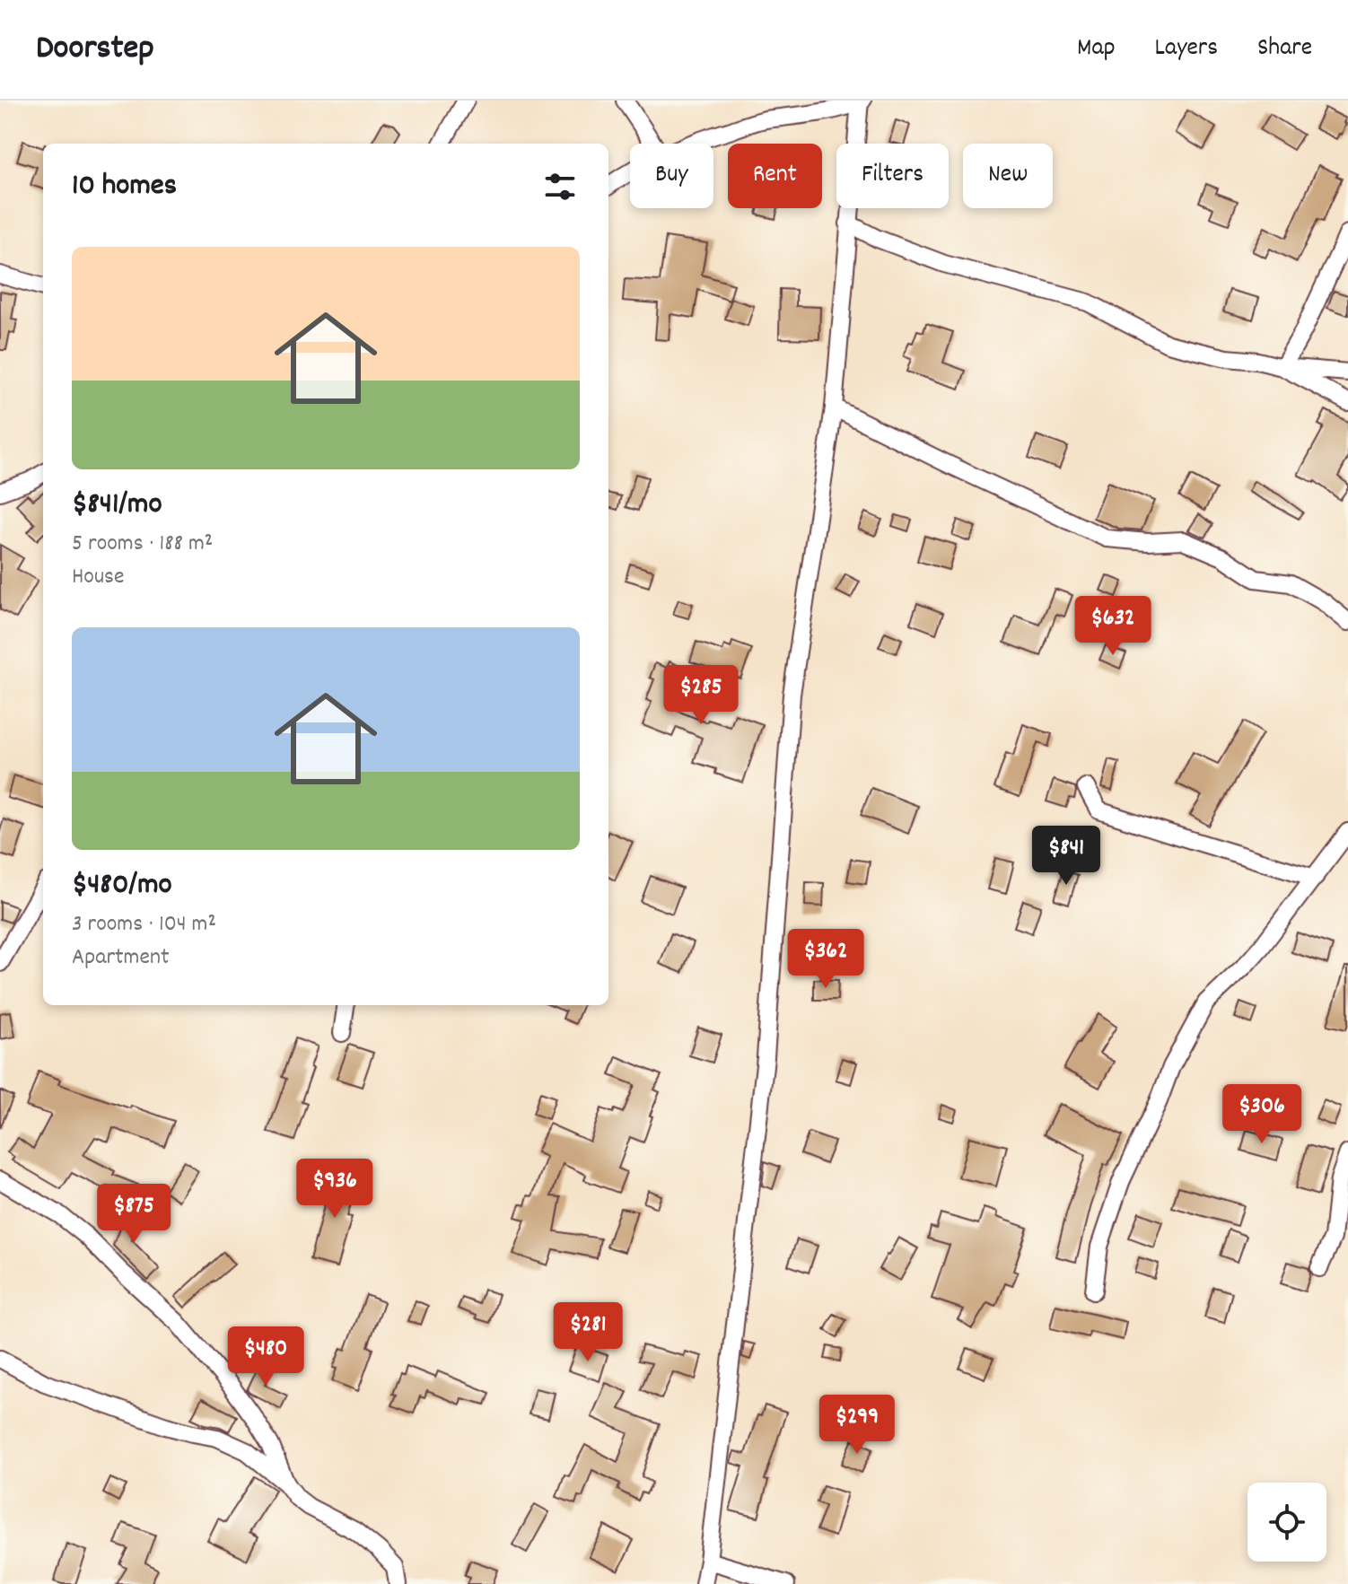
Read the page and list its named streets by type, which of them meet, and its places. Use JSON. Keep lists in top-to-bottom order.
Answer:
{
  "page": {
    "header": "Doorstep",
    "nav": ["Map", "Layers", "Share"],
    "chip": [
      "Buy",
      "Rent",
      "Filters",
      "New"
    ],
    "heading": "10 homes",
    "list": [
      {
        "name": "$841/mo",
        "note": "5 rooms · 188 m² · House"
      },
      {
        "name": "$480/mo",
        "note": "3 rooms · 104 m² · Apartment"
      }
    ],
    "price": [
      "$632",
      "$285",
      "$841",
      "$362",
      "$306",
      "$936",
      "$875",
      "$281",
      "$480",
      "$299"
    ]
  }
}
